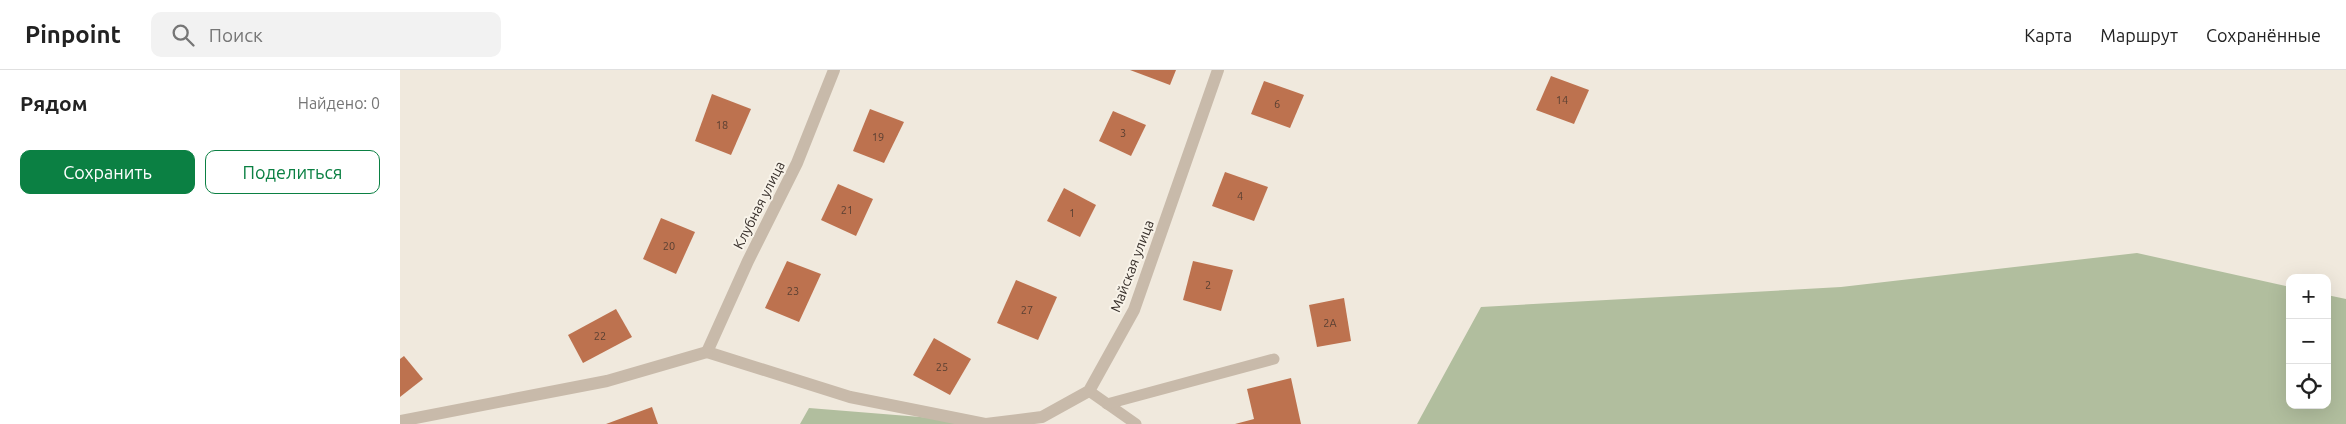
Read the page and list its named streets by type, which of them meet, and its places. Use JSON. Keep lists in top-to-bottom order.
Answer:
{
  "streets": {
    "street": ["Клубная улица", "Майская улица"]
  },
  "house_numbers": [
    "14",
    "6",
    "18",
    "3",
    "19",
    "4",
    "21",
    "1",
    "20",
    "2",
    "23",
    "27",
    "2А",
    "22",
    "25"
  ],
  "page": {
    "header": "Pinpoint",
    "search": "Поиск",
    "nav": ["Карта", "Маршрут", "Сохранённые"],
    "heading": ["Рядом", "Найдено: 0"],
    "buttons": ["Сохранить", "Поделиться"],
    "map_buttons": ["+", "−"]
  }
}
